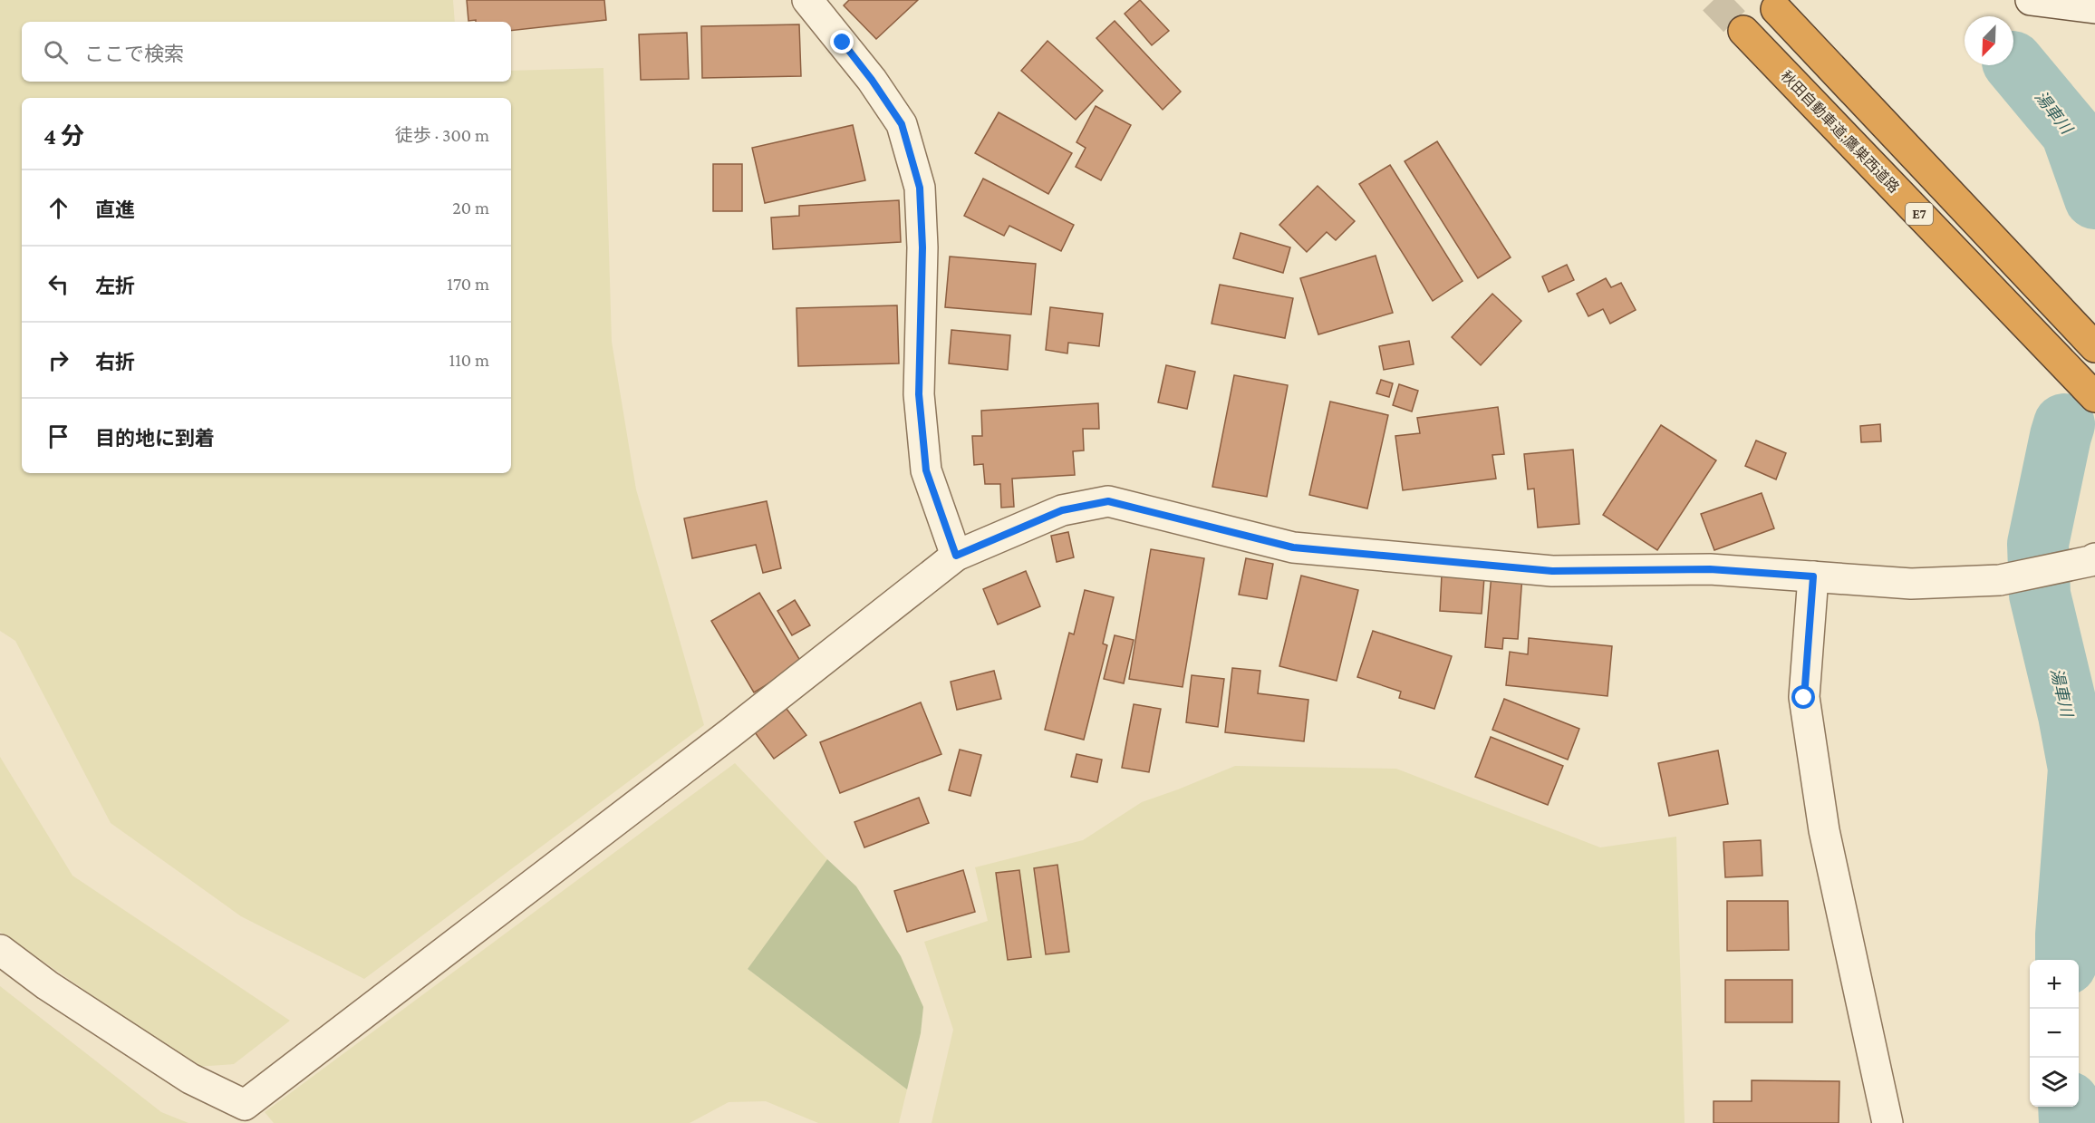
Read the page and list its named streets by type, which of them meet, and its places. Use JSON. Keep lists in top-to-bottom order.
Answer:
{
  "streets": {
    "highway": ["秋田自動車道;鷹巣西道路", "E7"]
  },
  "water": ["湯車川"],
  "north": "bottom left",
  "page": {
    "search": "ここで検索",
    "heading": ["4 分", "徒歩 · 300 m"],
    "list": [
      ["直進", "20 m"],
      ["左折", "170 m"],
      ["右折", "110 m"],
      "目的地に到着"
    ],
    "map_buttons": ["+", "−"]
  }
}
